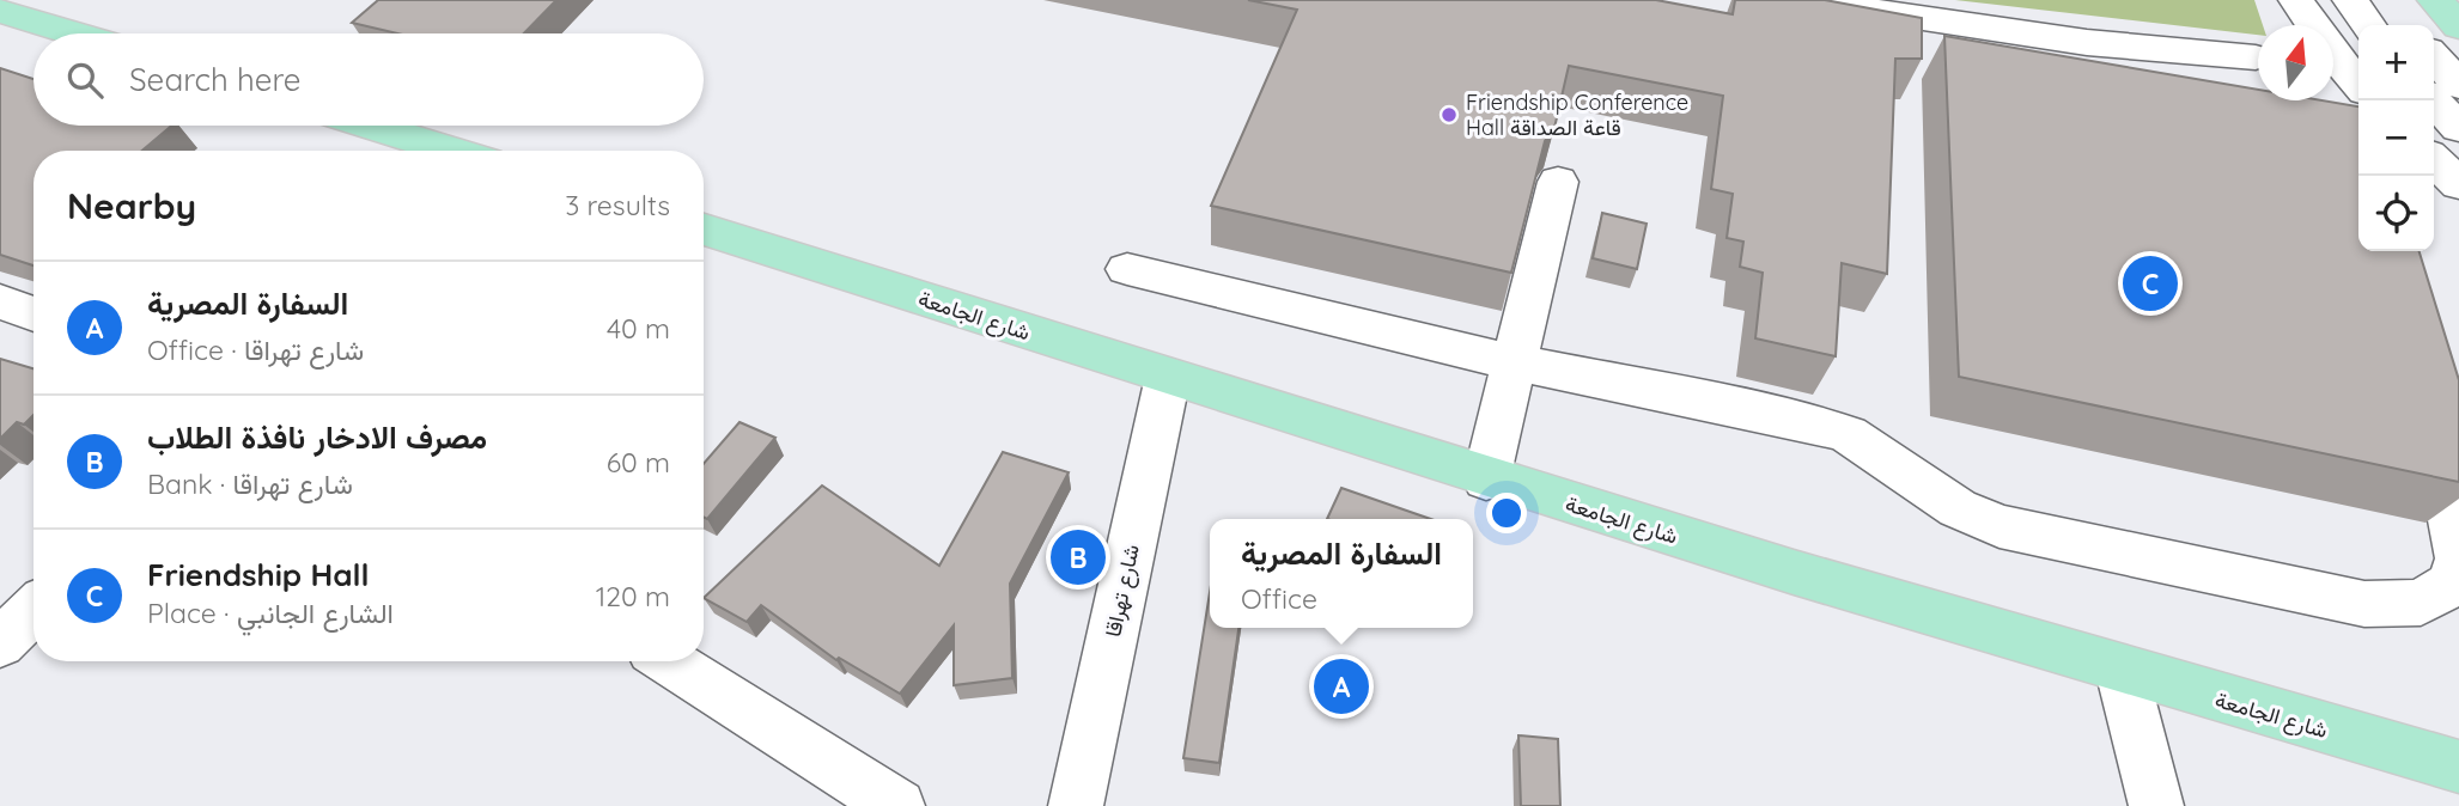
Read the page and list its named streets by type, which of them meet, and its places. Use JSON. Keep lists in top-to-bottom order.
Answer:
{
  "streets": {
    "main road": ["شارع الجامعة"],
    "street": ["شارع تهراقا"]
  },
  "crossings": [
    ["شارع الجامعة", "شارع تهراقا"]
  ],
  "places": ["Friendship Conference Hall قاعة الصداقة"],
  "north": "top",
  "page": {
    "map_buttons": ["+", "−"],
    "search": "Search here",
    "heading": ["Nearby", "3 results"],
    "pins": ["C", "B", "A"],
    "list": [
      {
        "mark": "A",
        "name": "السفارة المصرية",
        "note": "Office · شارع تهراقا",
        "value": "40 m"
      },
      {
        "mark": "B",
        "name": "مصرف الادخار نافذة الطلاب",
        "note": "Bank · شارع تهراقا",
        "value": "60 m"
      },
      {
        "mark": "C",
        "name": "Friendship Hall",
        "note": "Place · الشارع الجانبي",
        "value": "120 m"
      }
    ],
    "popup": ["السفارة المصرية", "Office"]
  }
}
